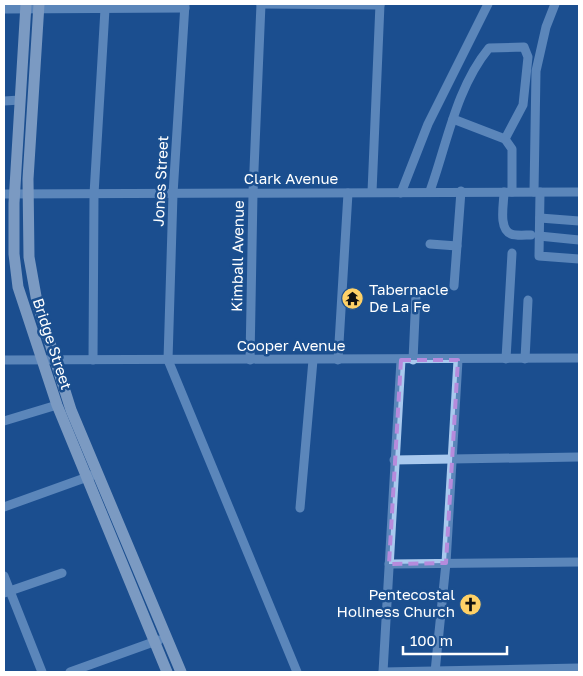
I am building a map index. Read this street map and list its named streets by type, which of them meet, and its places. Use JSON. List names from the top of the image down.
{
  "streets": {
    "main road": ["Bridge Street"],
    "street": [
      "Clark Avenue",
      "Jones Street",
      "Kimball Avenue",
      "Cooper Avenue"
    ]
  },
  "crossings": [
    ["Clark Avenue", "Jones Street"],
    ["Clark Avenue", "Kimball Avenue"],
    ["Clark Avenue", "Bridge Street"],
    ["Jones Street", "Cooper Avenue"],
    ["Kimball Avenue", "Cooper Avenue"],
    ["Bridge Street", "Cooper Avenue"]
  ],
  "places": {
    "temple": ["Tabernacle De La Fe"],
    "church": ["Pentecostal Holiness Church"]
  },
  "scale_bar": "100 m"
}
